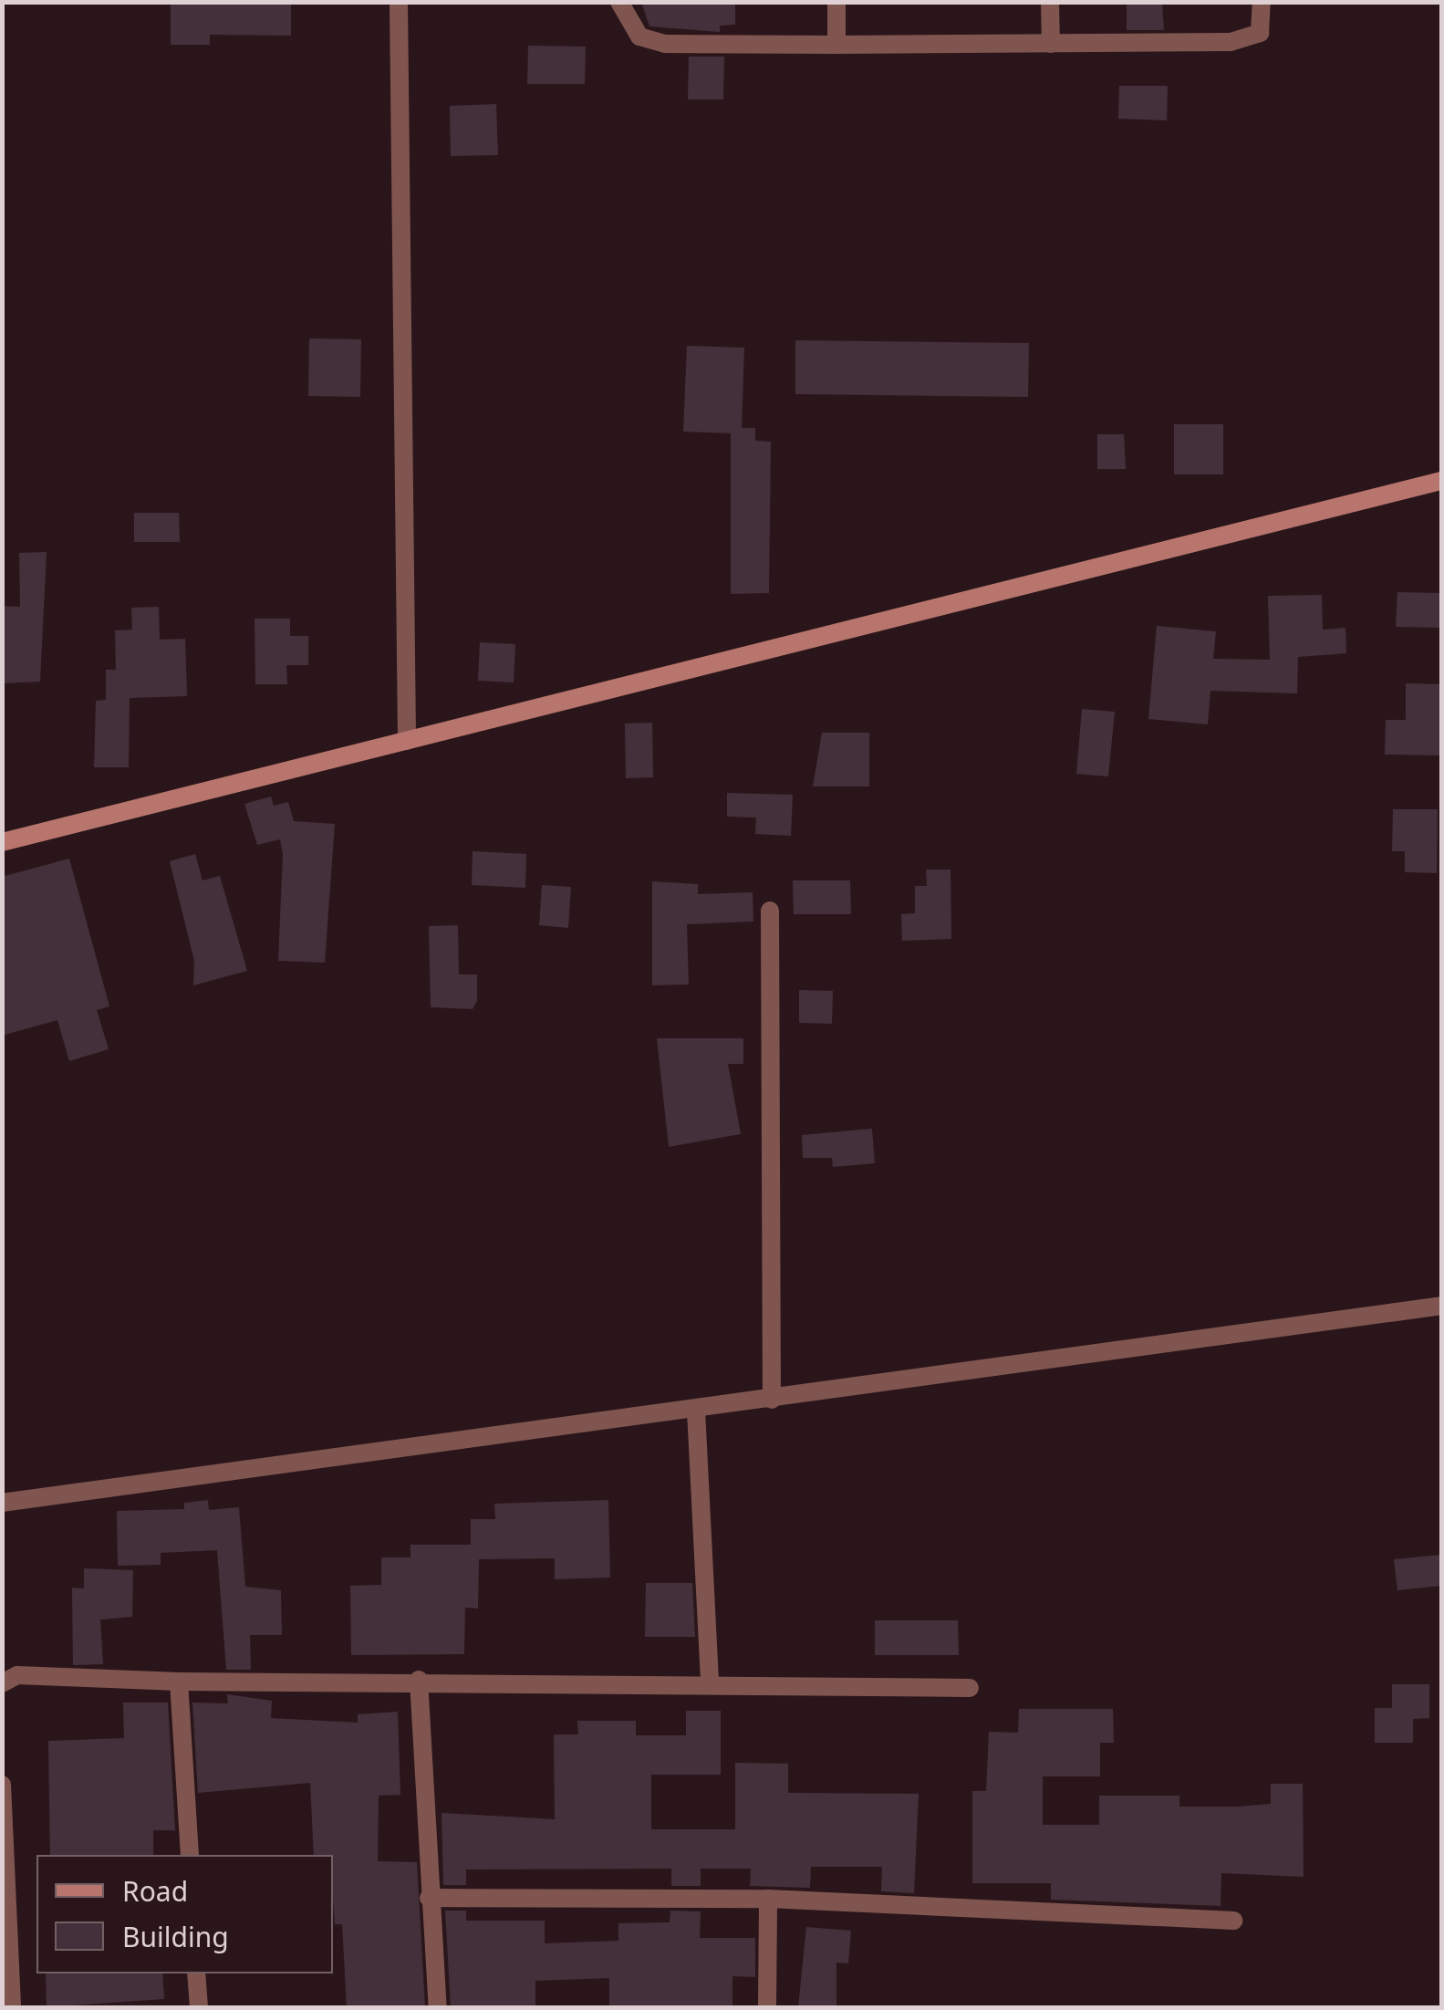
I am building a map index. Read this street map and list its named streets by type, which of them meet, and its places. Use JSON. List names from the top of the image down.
{
  "legend": ["Road", "Building"]
}
